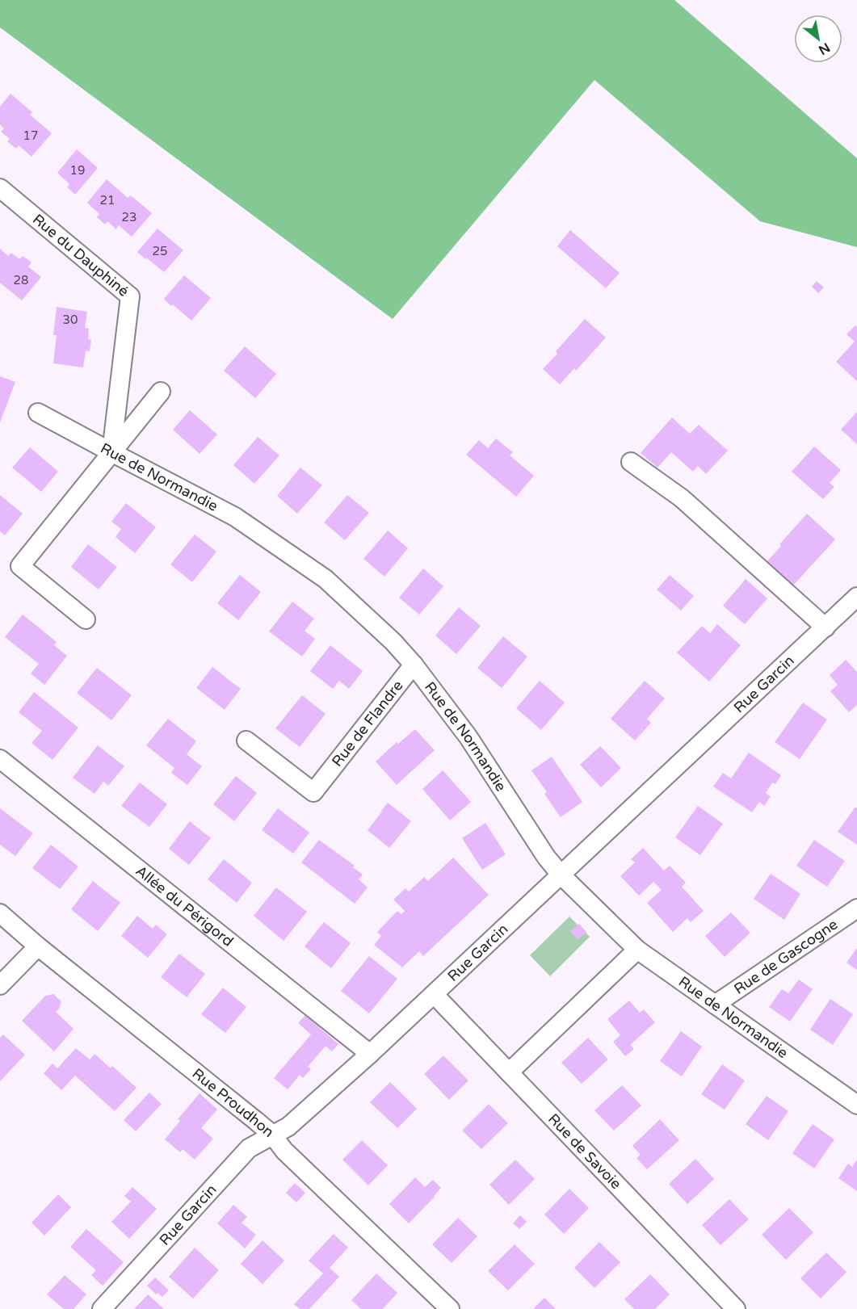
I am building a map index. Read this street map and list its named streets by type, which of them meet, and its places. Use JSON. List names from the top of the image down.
{
  "streets": {
    "street": [
      "Rue du Dauphiné",
      "Rue de Normandie",
      "Rue Garcin",
      "Rue de Flandre",
      "Allée du Périgord",
      "Rue de Gascogne",
      "Rue Proudhon",
      "Rue de Savoie"
    ]
  },
  "crossings": [
    ["Rue du Dauphiné", "Rue de Normandie"],
    ["Rue de Normandie", "Rue Garcin"],
    ["Rue de Normandie", "Rue de Flandre"],
    ["Rue de Normandie", "Rue de Gascogne"],
    ["Rue Garcin", "Allée du Périgord"],
    ["Rue Garcin", "Rue Proudhon"],
    ["Rue Garcin", "Rue de Savoie"]
  ],
  "house_numbers": [
    "17",
    "19",
    "21",
    "23",
    "25",
    "28",
    "30"
  ],
  "north": "bottom right"
}
